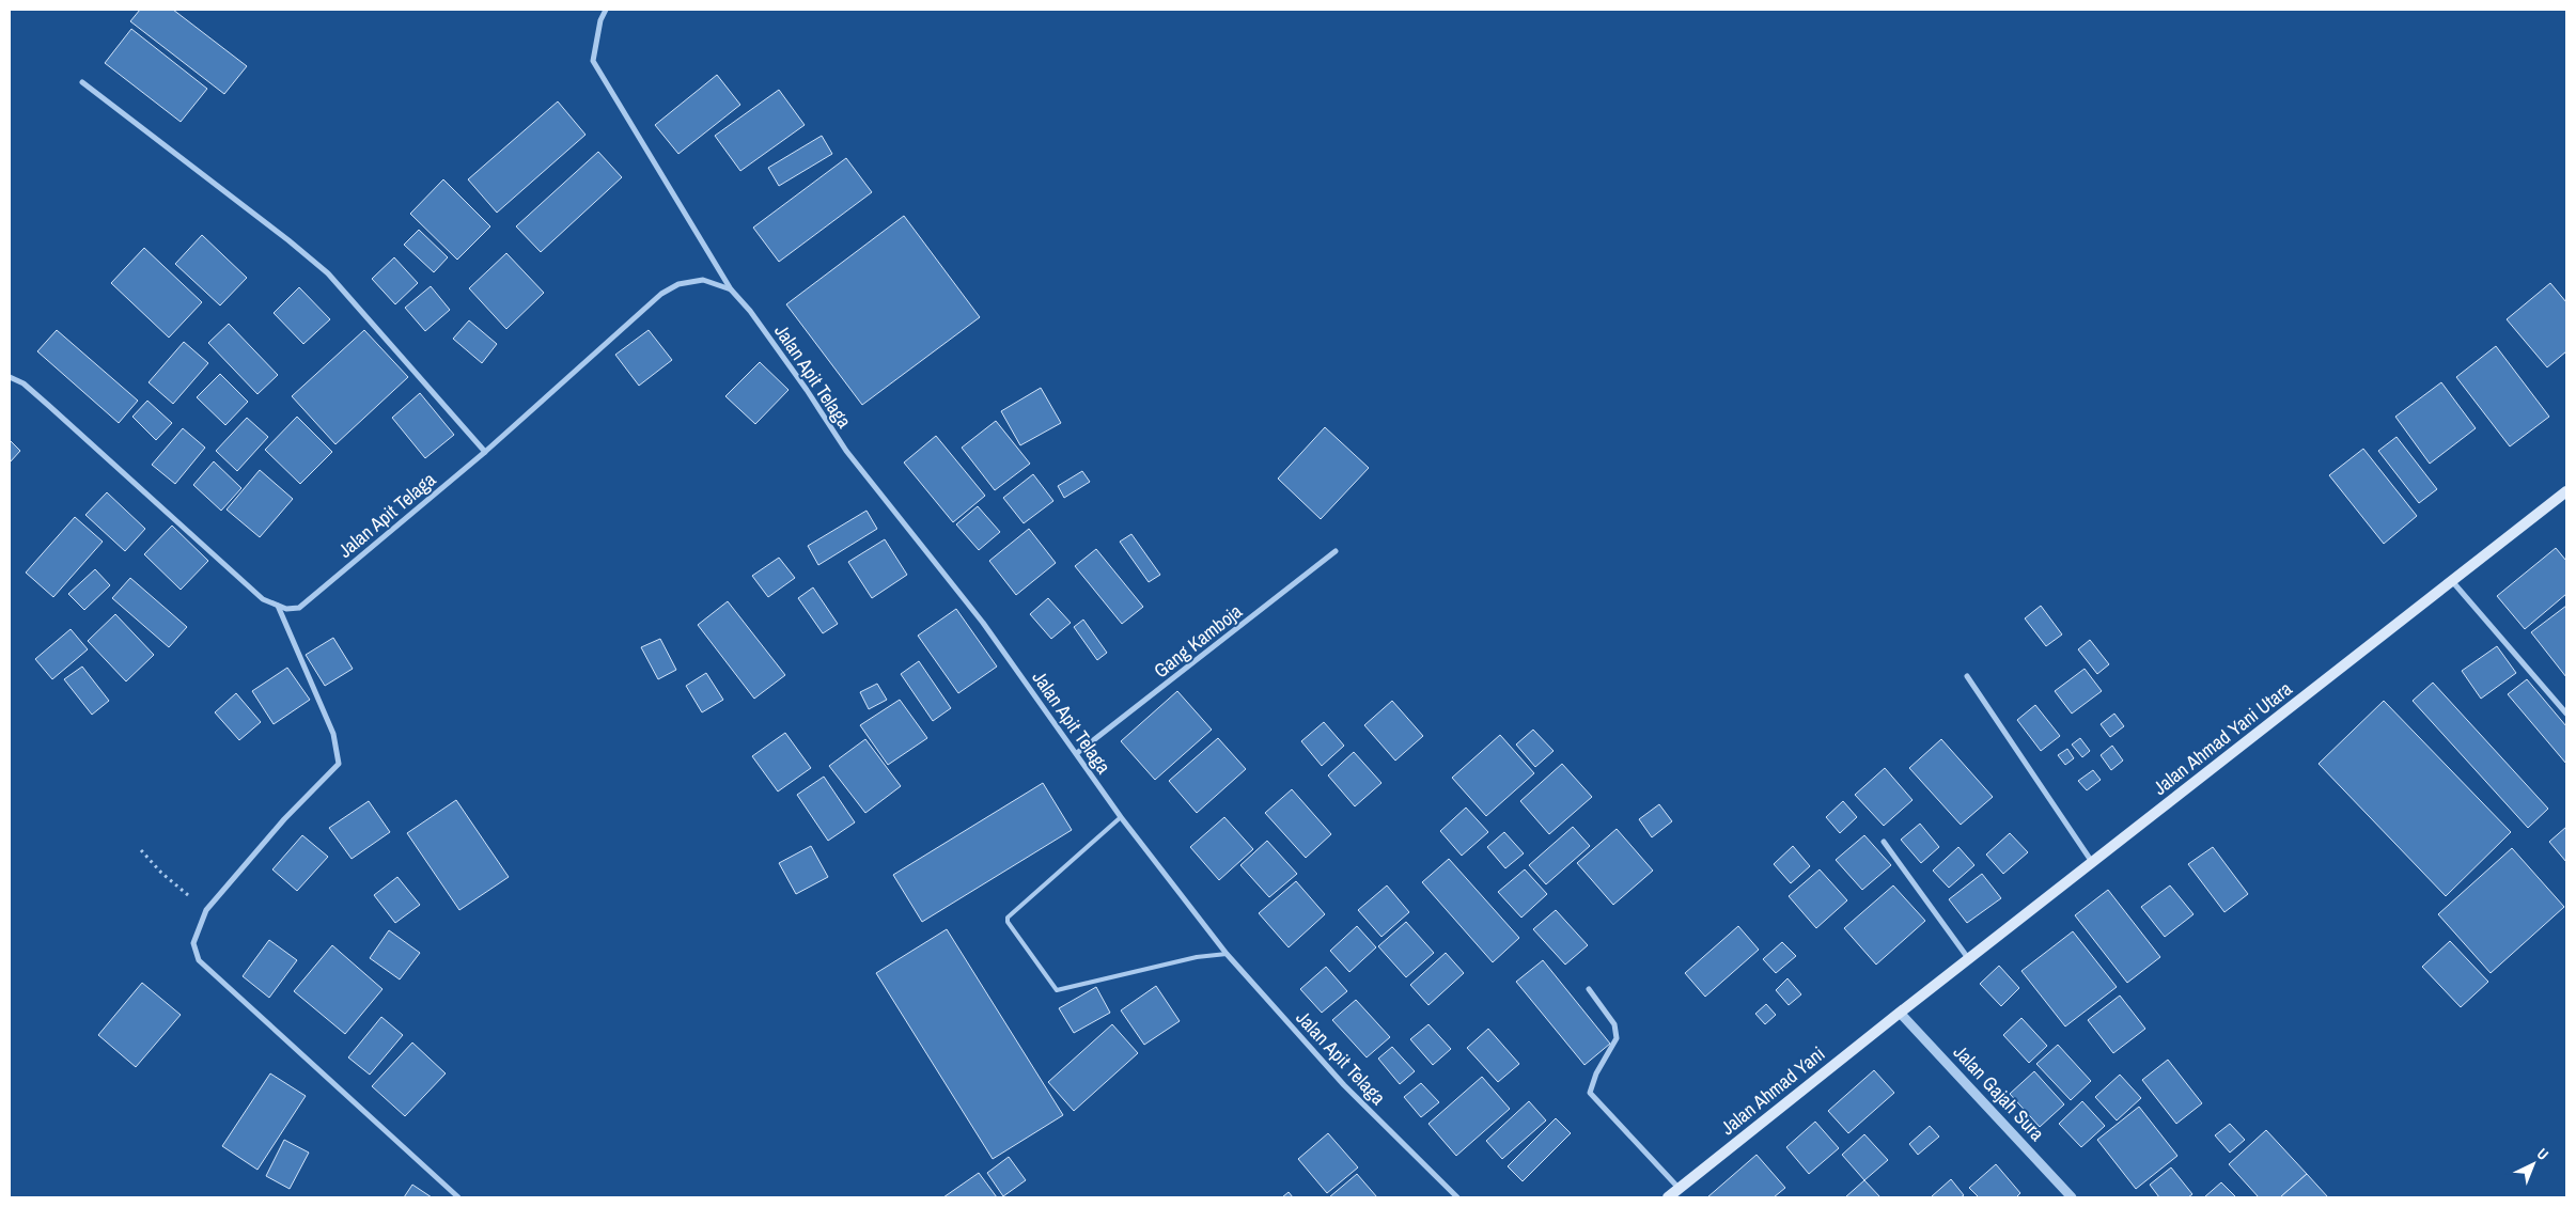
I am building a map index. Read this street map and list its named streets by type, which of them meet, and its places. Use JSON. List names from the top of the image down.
{
  "streets": {
    "main road": ["Jalan Ahmad Yani Utara", "Jalan Ahmad Yani"],
    "street": ["Jalan Apit Telaga", "Gang Kamboja", "Jalan Gajah Sura"]
  },
  "crossings": [
    ["Jalan Apit Telaga", "Gang Kamboja"],
    ["Jalan Ahmad Yani Utara", "Jalan Ahmad Yani"],
    ["Jalan Ahmad Yani Utara", "Jalan Gajah Sura"],
    ["Jalan Ahmad Yani", "Jalan Gajah Sura"]
  ],
  "north": "top right"
}
